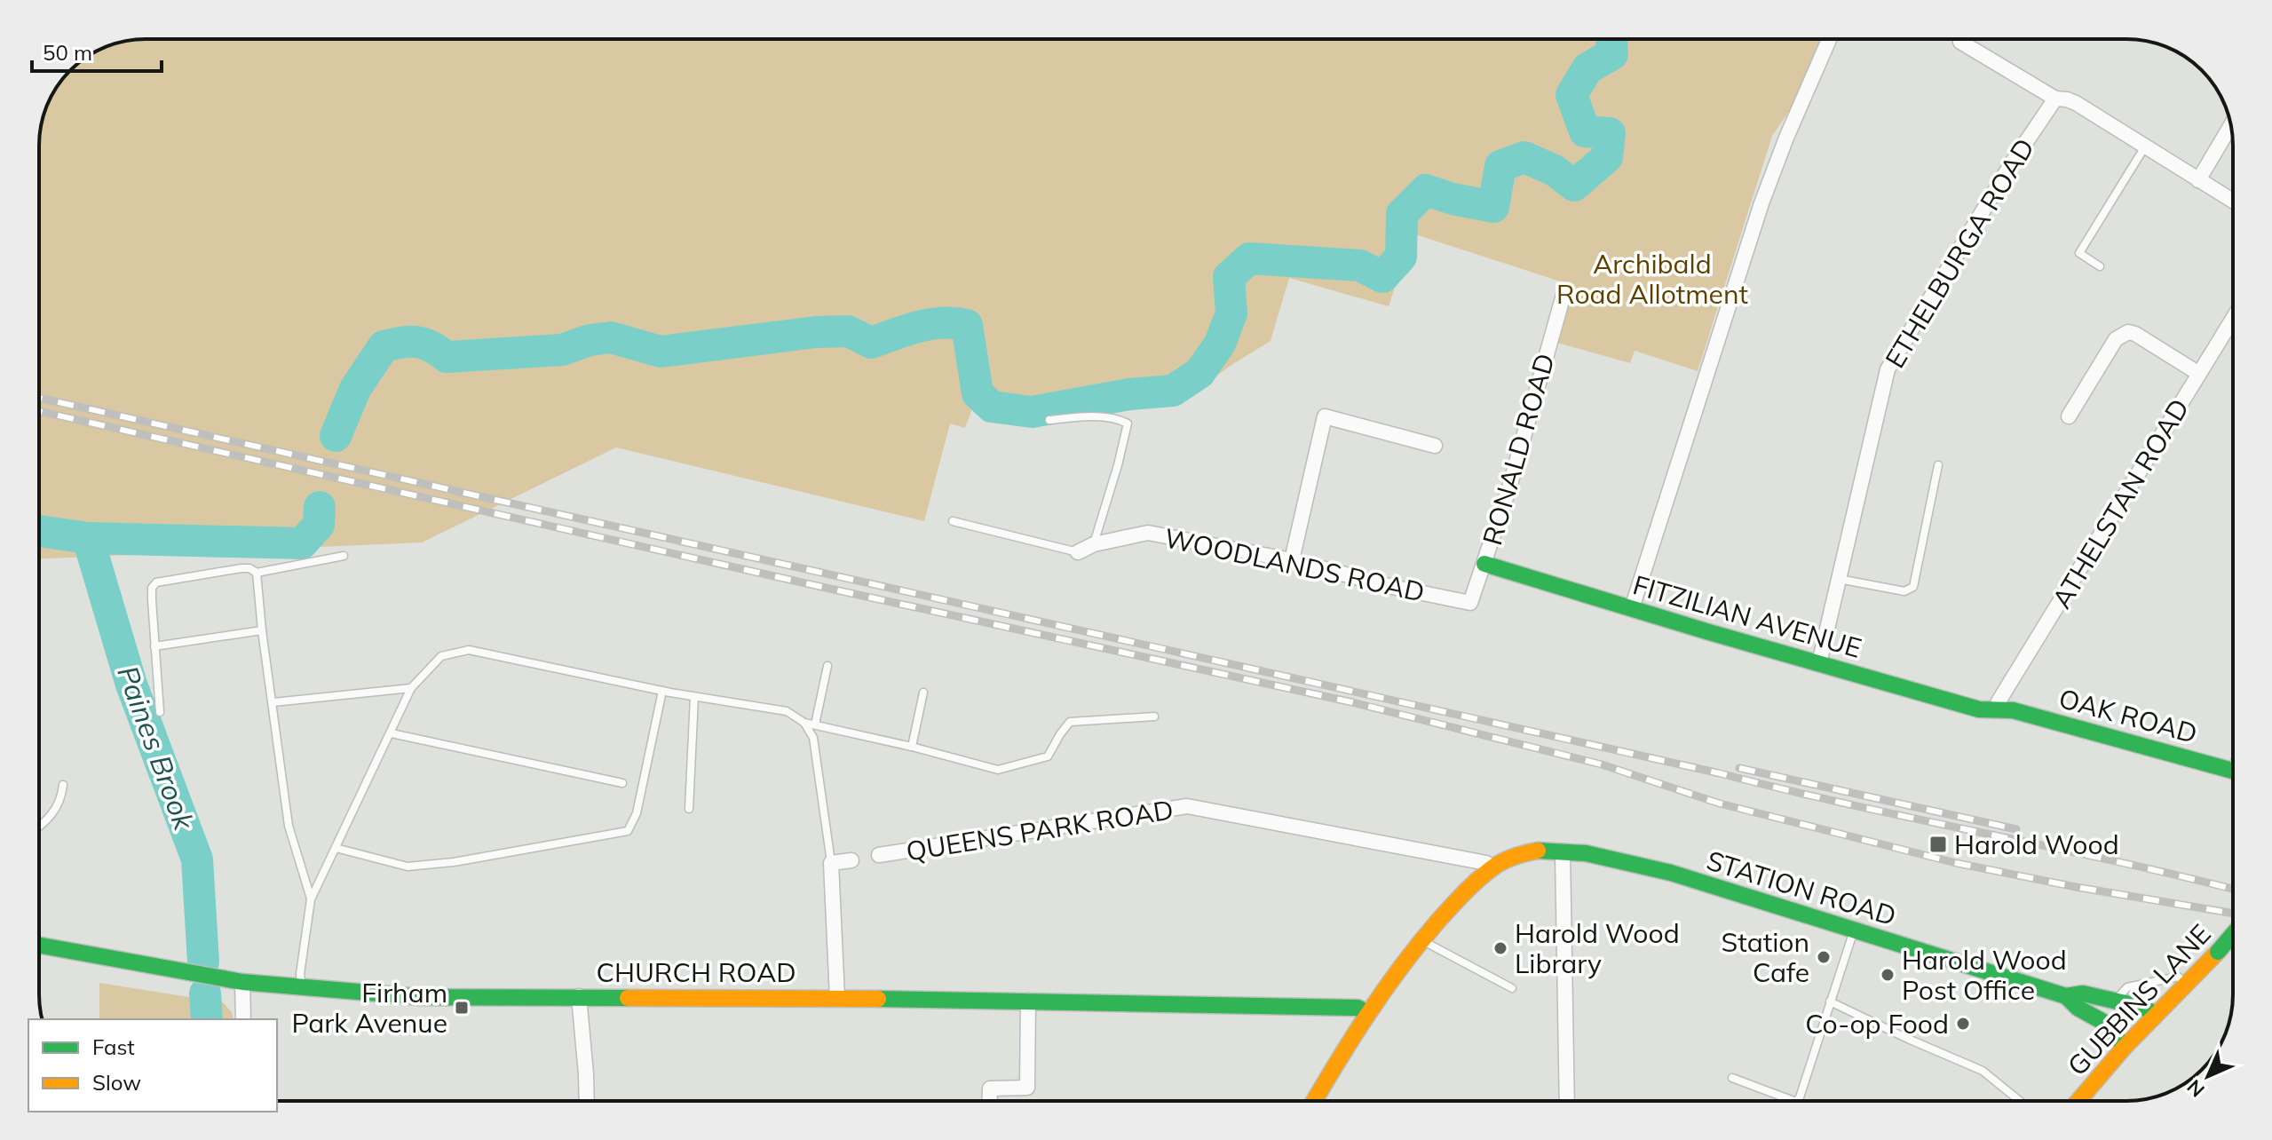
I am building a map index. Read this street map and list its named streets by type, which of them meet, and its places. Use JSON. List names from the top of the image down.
{
  "streets": {
    "street": [
      "ETHELBURGA ROAD",
      "RONALD ROAD",
      "ATHELSTAN ROAD",
      "WOODLANDS ROAD",
      "FITZILIAN AVENUE",
      "OAK ROAD",
      "QUEENS PARK ROAD",
      "STATION ROAD",
      "CHURCH ROAD",
      "GUBBINS LANE"
    ]
  },
  "crossings": [
    ["ETHELBURGA ROAD", "FITZILIAN AVENUE"],
    ["RONALD ROAD", "WOODLANDS ROAD"],
    ["RONALD ROAD", "FITZILIAN AVENUE"],
    ["ATHELSTAN ROAD", "FITZILIAN AVENUE"],
    ["ATHELSTAN ROAD", "OAK ROAD"],
    ["FITZILIAN AVENUE", "OAK ROAD"],
    ["QUEENS PARK ROAD", "STATION ROAD"],
    ["STATION ROAD", "CHURCH ROAD"],
    ["STATION ROAD", "GUBBINS LANE"]
  ],
  "water": ["Paines Brook"],
  "parks": ["Archibald Road Allotment"],
  "places": {
    "transit": ["Harold Wood", "Firham Park Avenue"],
    "other": [
      "Harold Wood Library",
      "Station Cafe",
      "Harold Wood Post Office",
      "Co-op Food"
    ]
  },
  "legend": ["Fast", "Slow"],
  "scale_bar": "50 m",
  "north": "bottom left"
}
